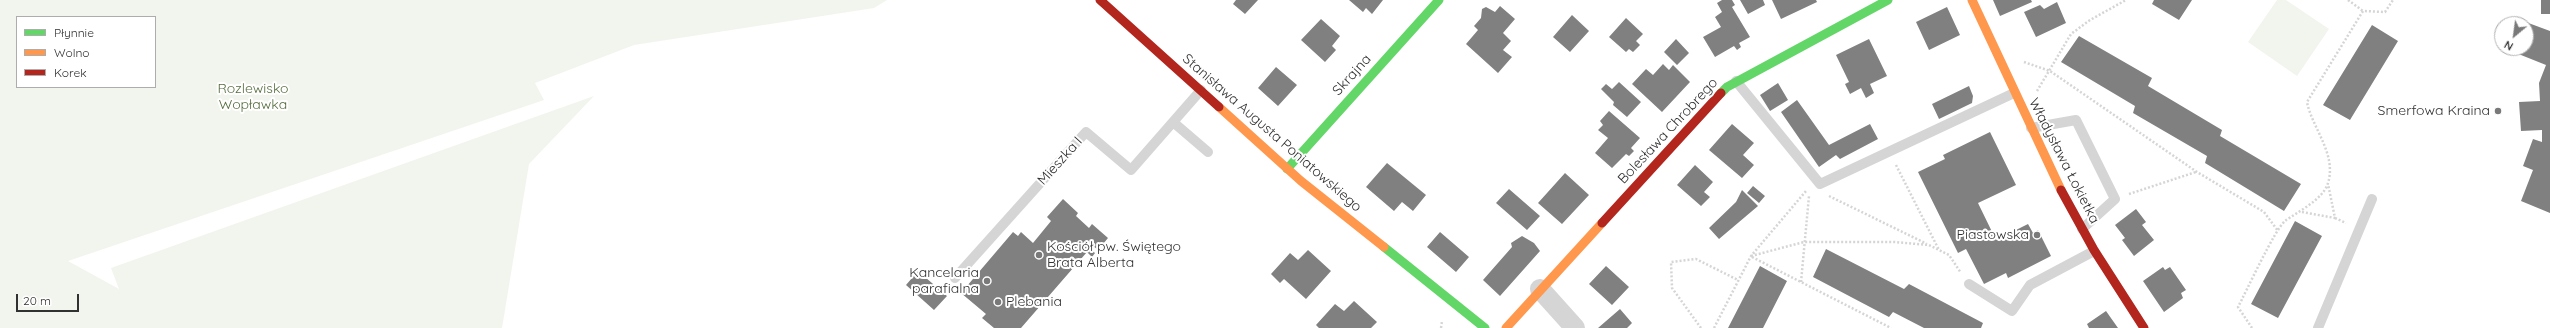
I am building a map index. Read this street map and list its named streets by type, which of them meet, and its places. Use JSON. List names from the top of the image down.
{
  "streets": {
    "street": [
      "Skrajna",
      "Bolesława Chrobrego",
      "Stanisława Augusta Poniatowskiego",
      "Władysława Łokietka"
    ],
    "lane": ["Mieszka I"]
  },
  "crossings": [
    ["Skrajna", "Stanisława Augusta Poniatowskiego"],
    ["Stanisława Augusta Poniatowskiego", "Mieszka I"]
  ],
  "parks": ["Rozlewisko Wopławka"],
  "places": [
    "Smerfowa Kraina",
    "Piastowska",
    "Kościół pw. Świętego Brata Alberta",
    "Kancelaria parafialna",
    "Plebania"
  ],
  "legend": ["Płynnie", "Wolno", "Korek"],
  "scale_bar": "20 m",
  "north": "bottom left"
}
